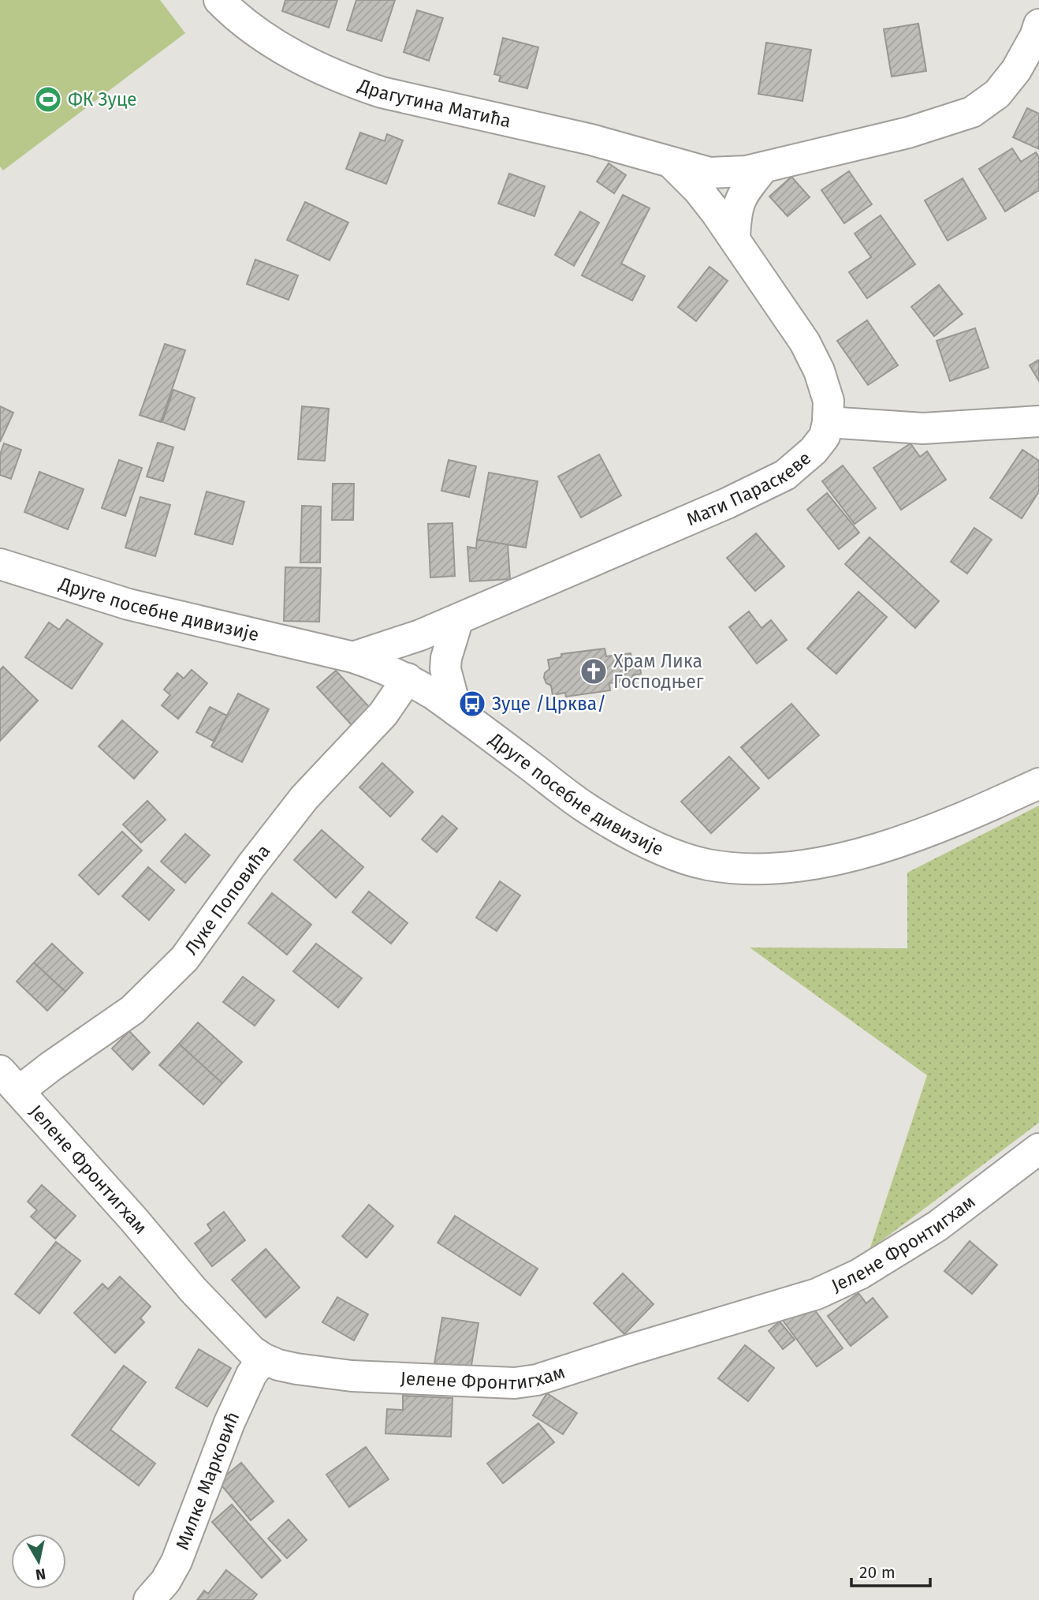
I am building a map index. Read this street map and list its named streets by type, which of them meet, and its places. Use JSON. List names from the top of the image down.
{
  "streets": {
    "street": [
      "Драгутина Матића",
      "Мати Параскеве",
      "Друге посебне дивизије",
      "Луке Поповића",
      "Јелене Фронтигхам",
      "Милке Марковић"
    ]
  },
  "crossings": [
    ["Драгутина Матића", "Мати Параскеве"],
    ["Мати Параскеве", "Друге посебне дивизије"],
    ["Друге посебне дивизије", "Луке Поповића"],
    ["Луке Поповића", "Јелене Фронтигхам"],
    ["Јелене Фронтигхам", "Милке Марковић"]
  ],
  "places": {
    "sports": ["ФК Зуце"],
    "church": ["Храм Лика Господњег"],
    "bus stop": ["Зуце /Црква/"]
  },
  "scale_bar": "20 m",
  "north": "bottom"
}
